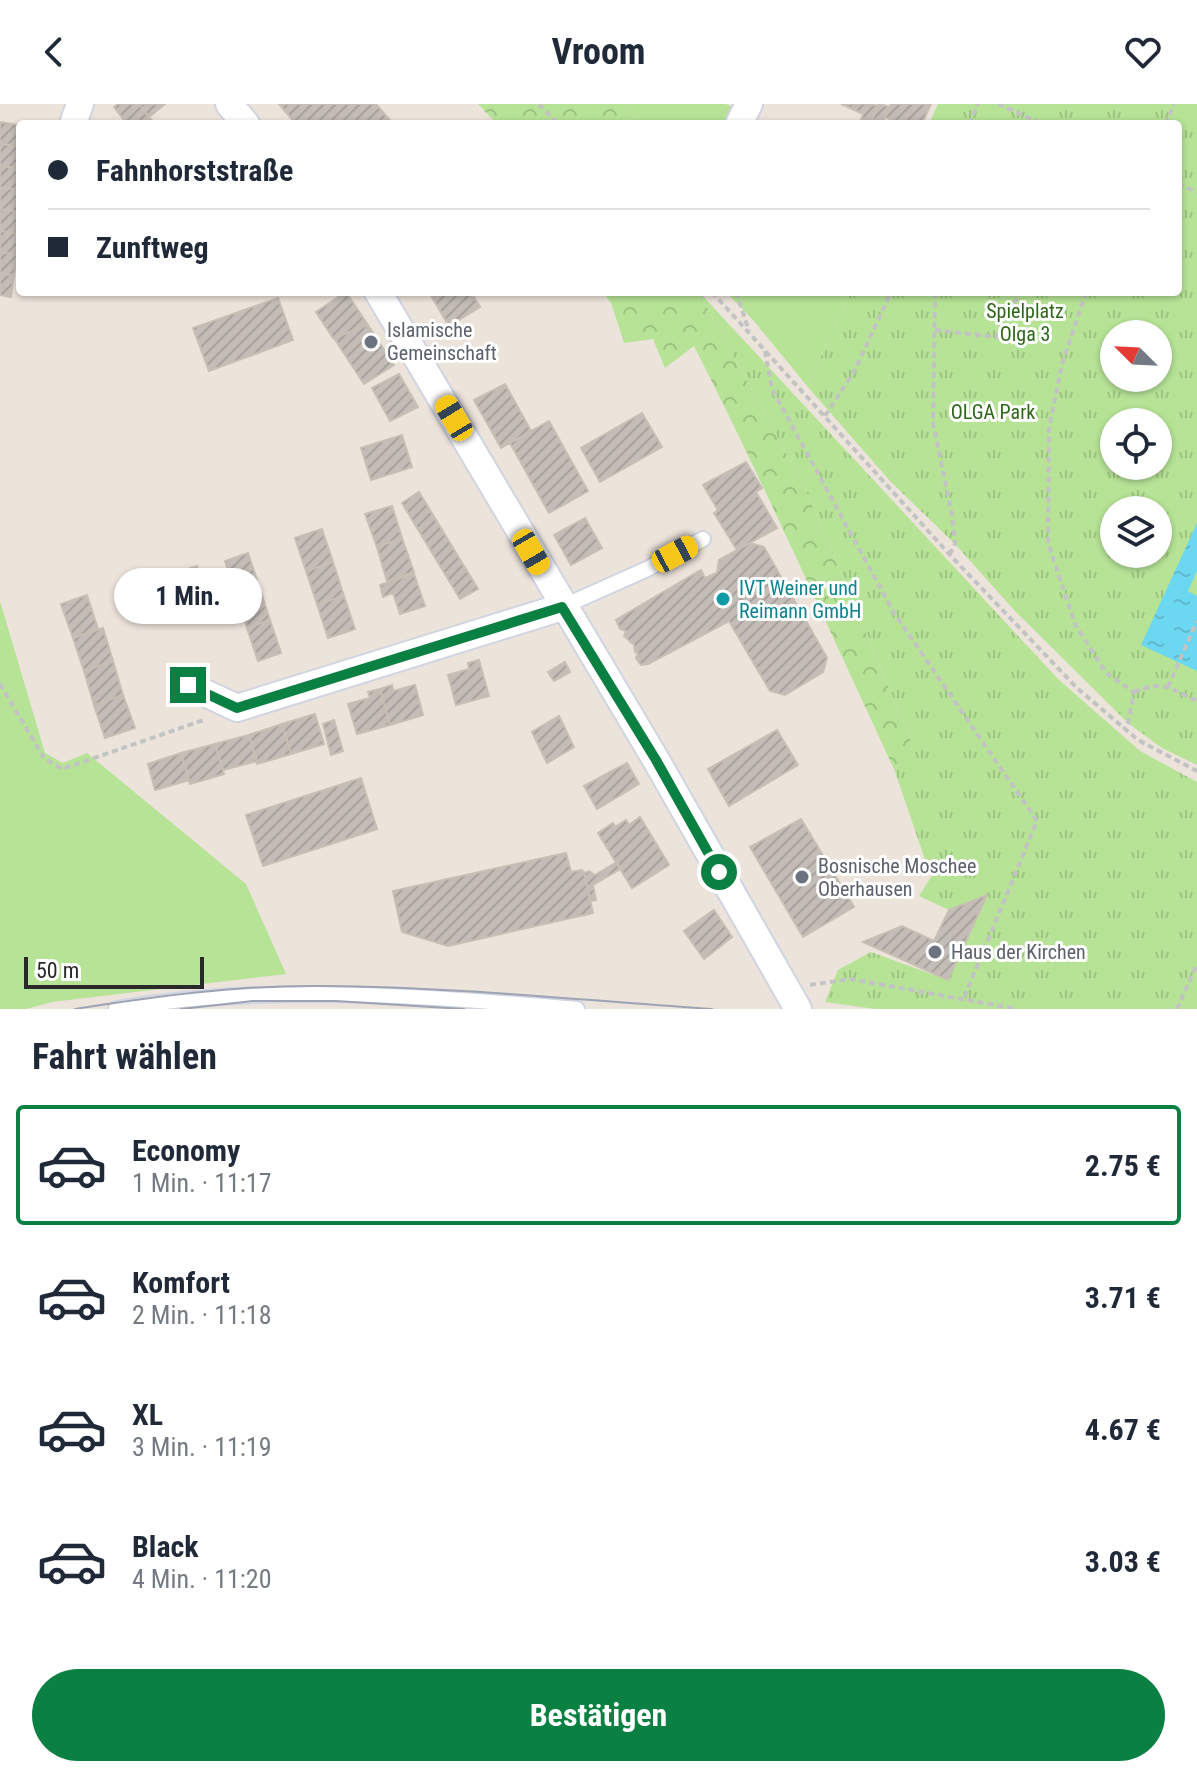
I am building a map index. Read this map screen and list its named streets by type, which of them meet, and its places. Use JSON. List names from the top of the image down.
{
  "parks": ["Spielplatz Olga 3", "OLGA Park"],
  "places": [
    "Islamische Gemeinschaft",
    "IVT Weiner und Reimann GmbH",
    "Bosnische Moschee Oberhausen",
    "Haus der Kirchen"
  ],
  "scale_bar": "50 m",
  "north": "top left",
  "page": {
    "header": "Vroom",
    "banner": ["Fahnhorststraße", "Zunftweg"],
    "bubble": "1 Min.",
    "scale": "50 m",
    "heading": "Fahrt wählen",
    "list": [
      {
        "name": "Economy",
        "note": "1 Min. · 11:17",
        "value": "2.75 €"
      },
      {
        "name": "Komfort",
        "note": "2 Min. · 11:18",
        "value": "3.71 €"
      },
      {
        "name": "XL",
        "note": "3 Min. · 11:19",
        "value": "4.67 €"
      },
      {
        "name": "Black",
        "note": "4 Min. · 11:20",
        "value": "3.03 €"
      }
    ],
    "buttons": "Bestätigen"
  }
}
